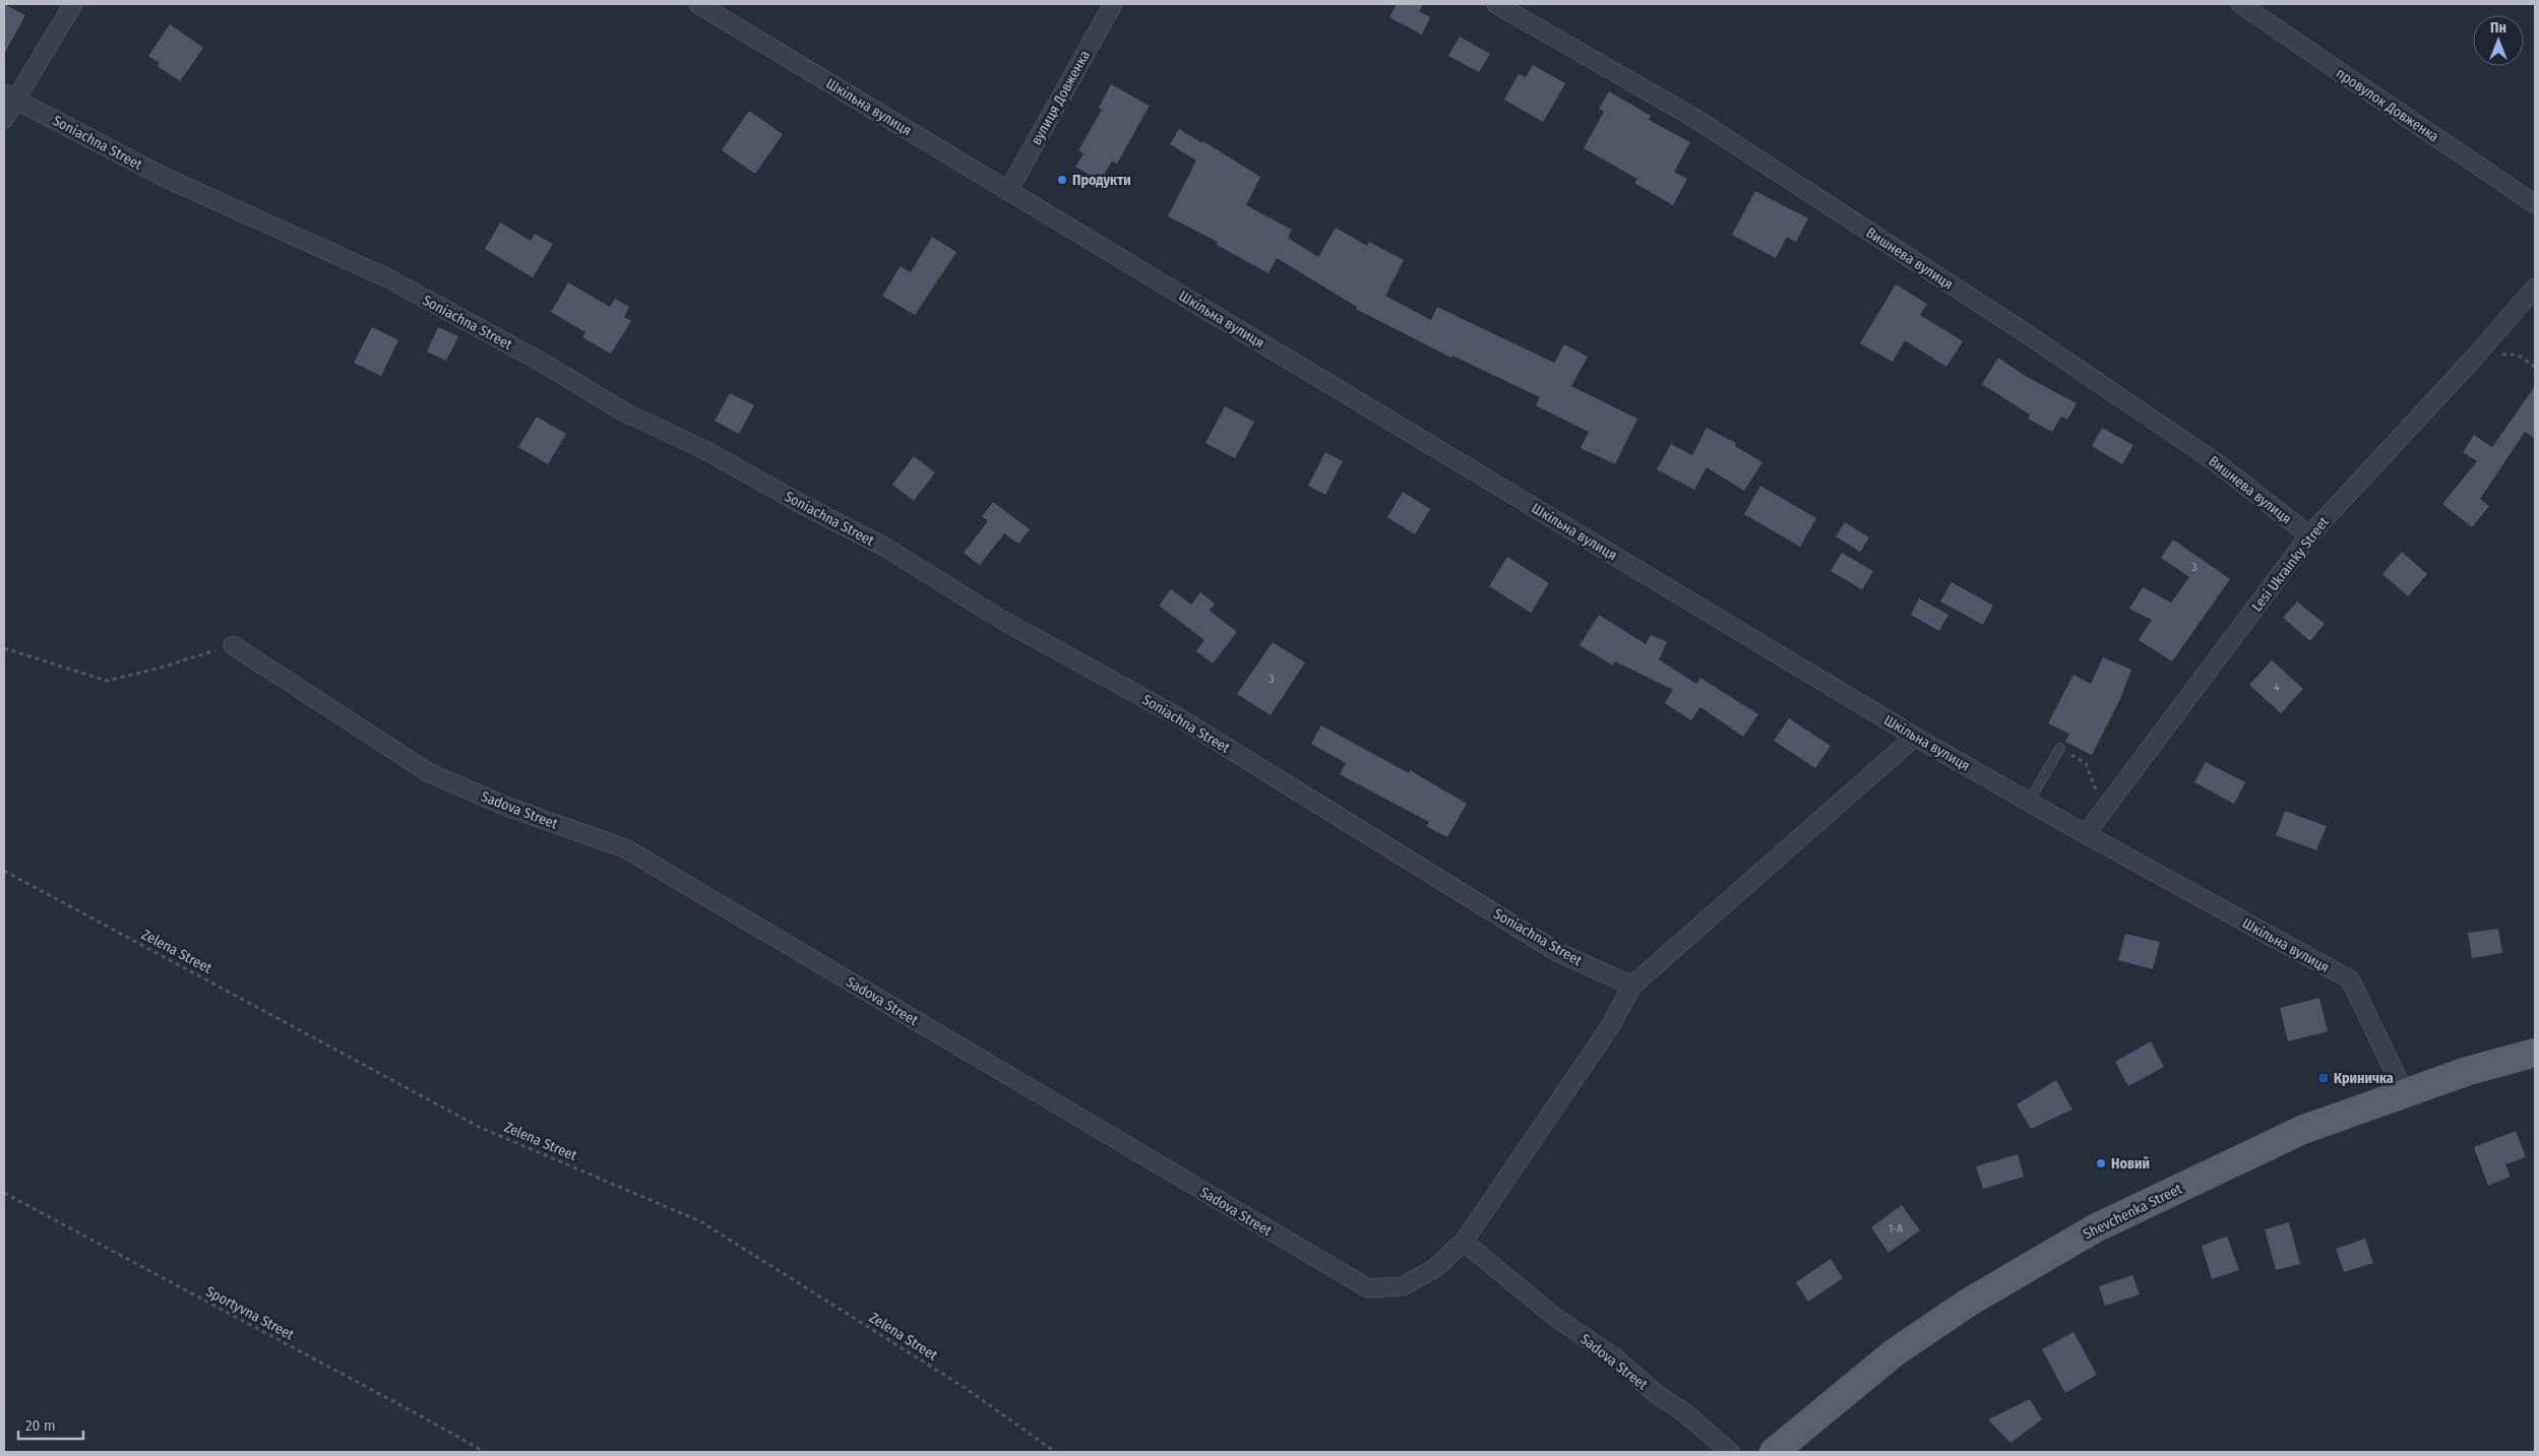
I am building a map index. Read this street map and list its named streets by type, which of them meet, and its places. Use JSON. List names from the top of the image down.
{
  "streets": {
    "main road": ["Shevchenka Street"],
    "street": [
      "вулиця Довженка",
      "провулок Довженка",
      "Шкільна вулиця",
      "Soniachna Street",
      "Вишнева вулиця",
      "Lesi Ukrainky Street",
      "Sadova Street"
    ],
    "path": ["Zelena Street", "Sportyvna Street"]
  },
  "crossings": [
    ["вулиця Довженка", "Шкільна вулиця"],
    ["Шкільна вулиця", "Lesi Ukrainky Street"],
    ["Шкільна вулиця", "Shevchenka Street"],
    ["Вишнева вулиця", "Lesi Ukrainky Street"]
  ],
  "places": {
    "other": ["Продукти", "Новий"],
    "transit": ["Криничка"]
  },
  "house_numbers": [
    "3",
    "3",
    "4",
    "1-А"
  ],
  "scale_bar": "20 m",
  "north": "top"
}
